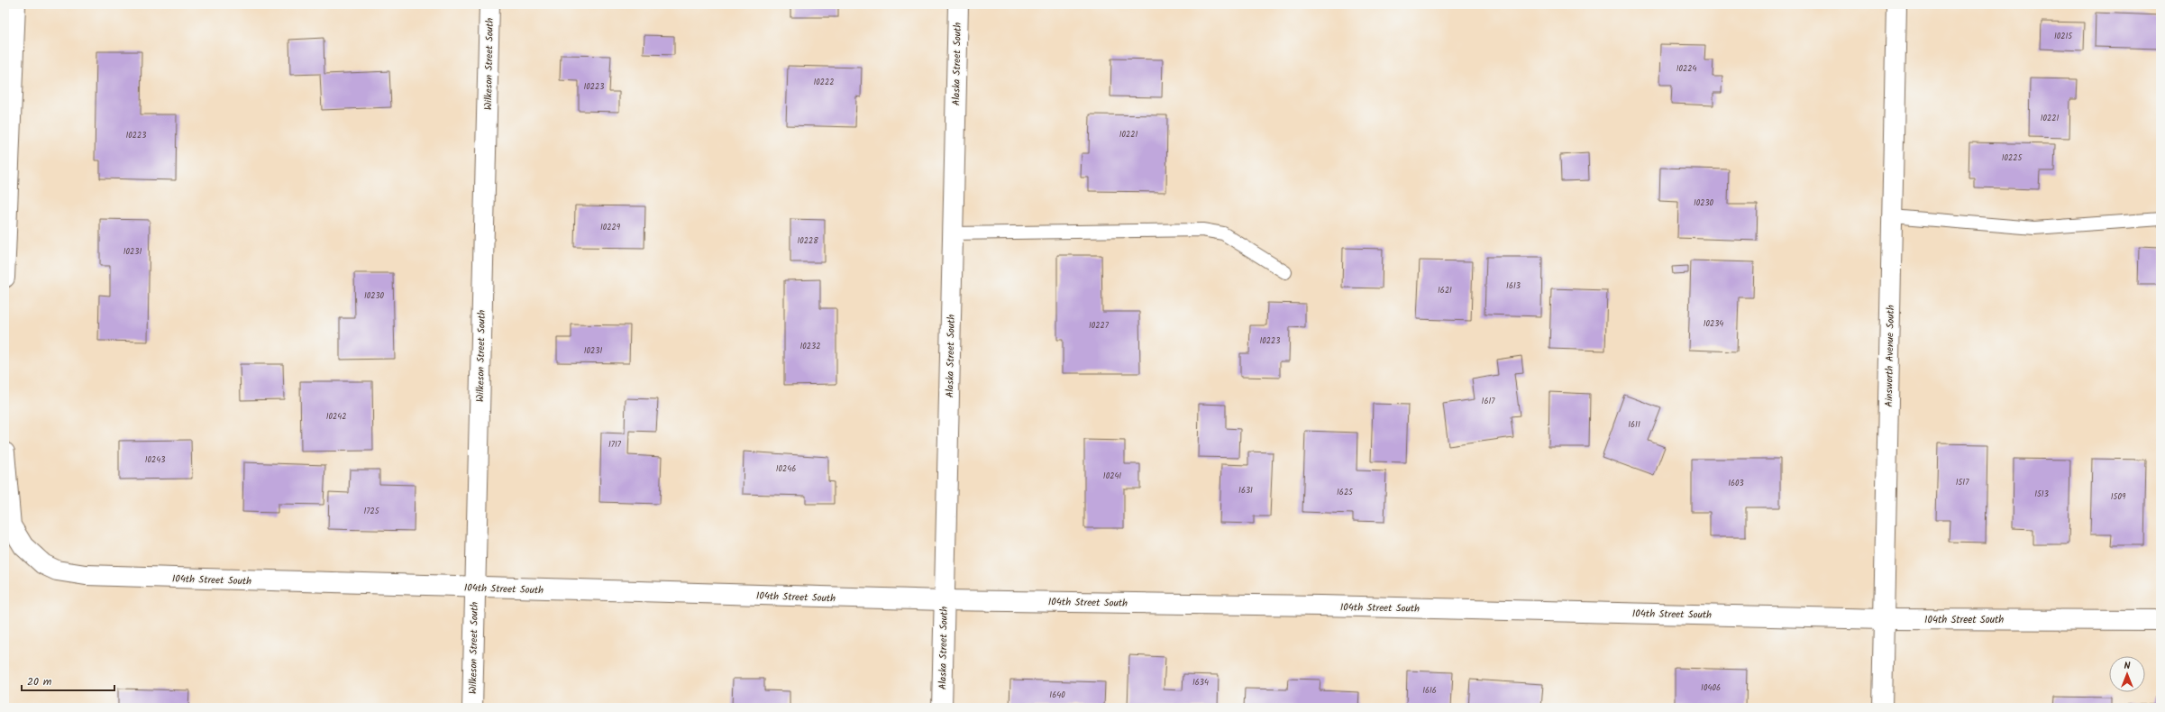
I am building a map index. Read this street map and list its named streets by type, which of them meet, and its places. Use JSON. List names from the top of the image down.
{
  "streets": {
    "street": [
      "Wilkeson Street South",
      "Alaska Street South",
      "Ainsworth Avenue South",
      "104th Street South"
    ]
  },
  "crossings": [
    ["Wilkeson Street South", "104th Street South"],
    ["Alaska Street South", "104th Street South"],
    ["Ainsworth Avenue South", "104th Street South"]
  ],
  "house_numbers": [
    "10215",
    "10224",
    "10222",
    "10223",
    "10221",
    "10221",
    "10223",
    "10225",
    "10230",
    "10229",
    "10228",
    "10231",
    "1613",
    "1621",
    "10230",
    "10234",
    "10227",
    "10223",
    "10232",
    "10231",
    "1617",
    "10242",
    "1611",
    "1717",
    "10243",
    "10246",
    "10241",
    "1517",
    "1603",
    "1631",
    "1625",
    "1513",
    "1509",
    "1725",
    "1634",
    "10406",
    "1616",
    "1640"
  ],
  "scale_bar": "20 m",
  "north": "top"
}
